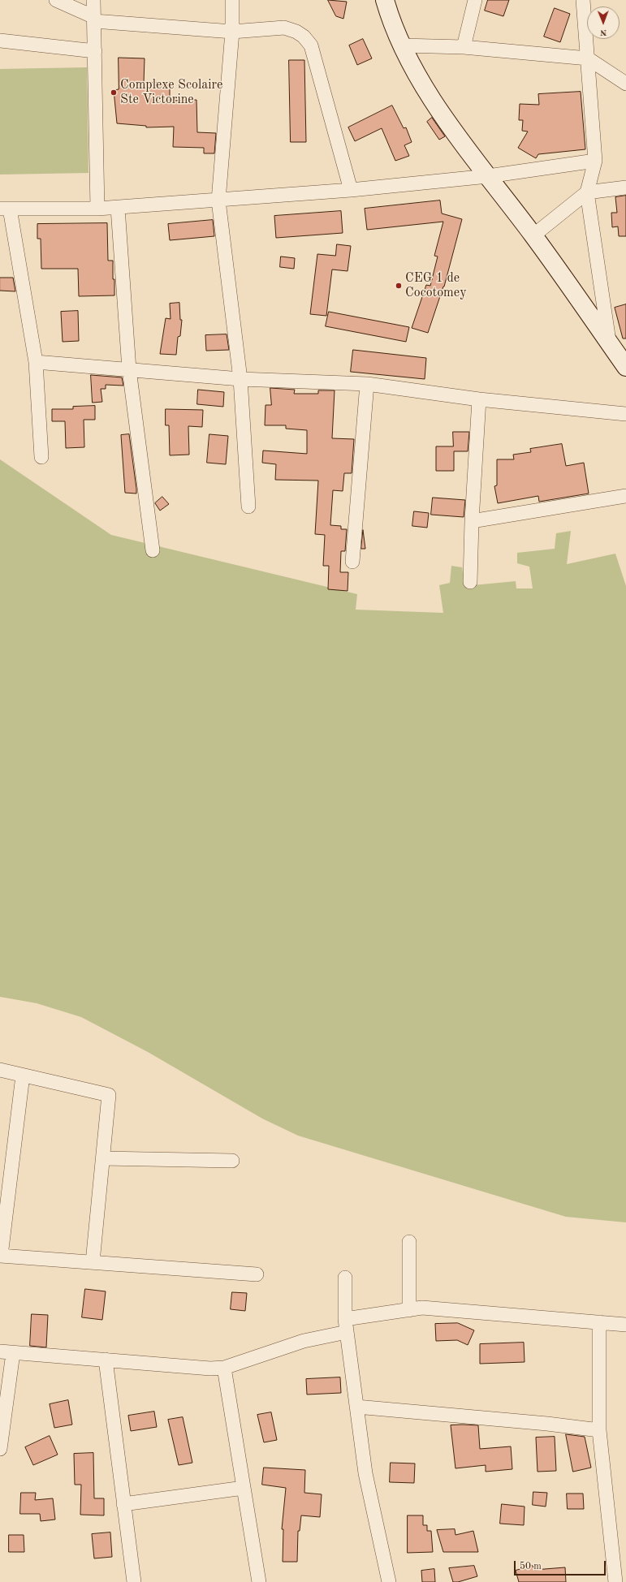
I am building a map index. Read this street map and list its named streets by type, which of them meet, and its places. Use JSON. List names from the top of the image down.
{
  "places": ["Complexe Scolaire Ste Victorine", "CEG 1 de Cocotomey"],
  "scale_bar": "50 m",
  "north": "bottom"
}
